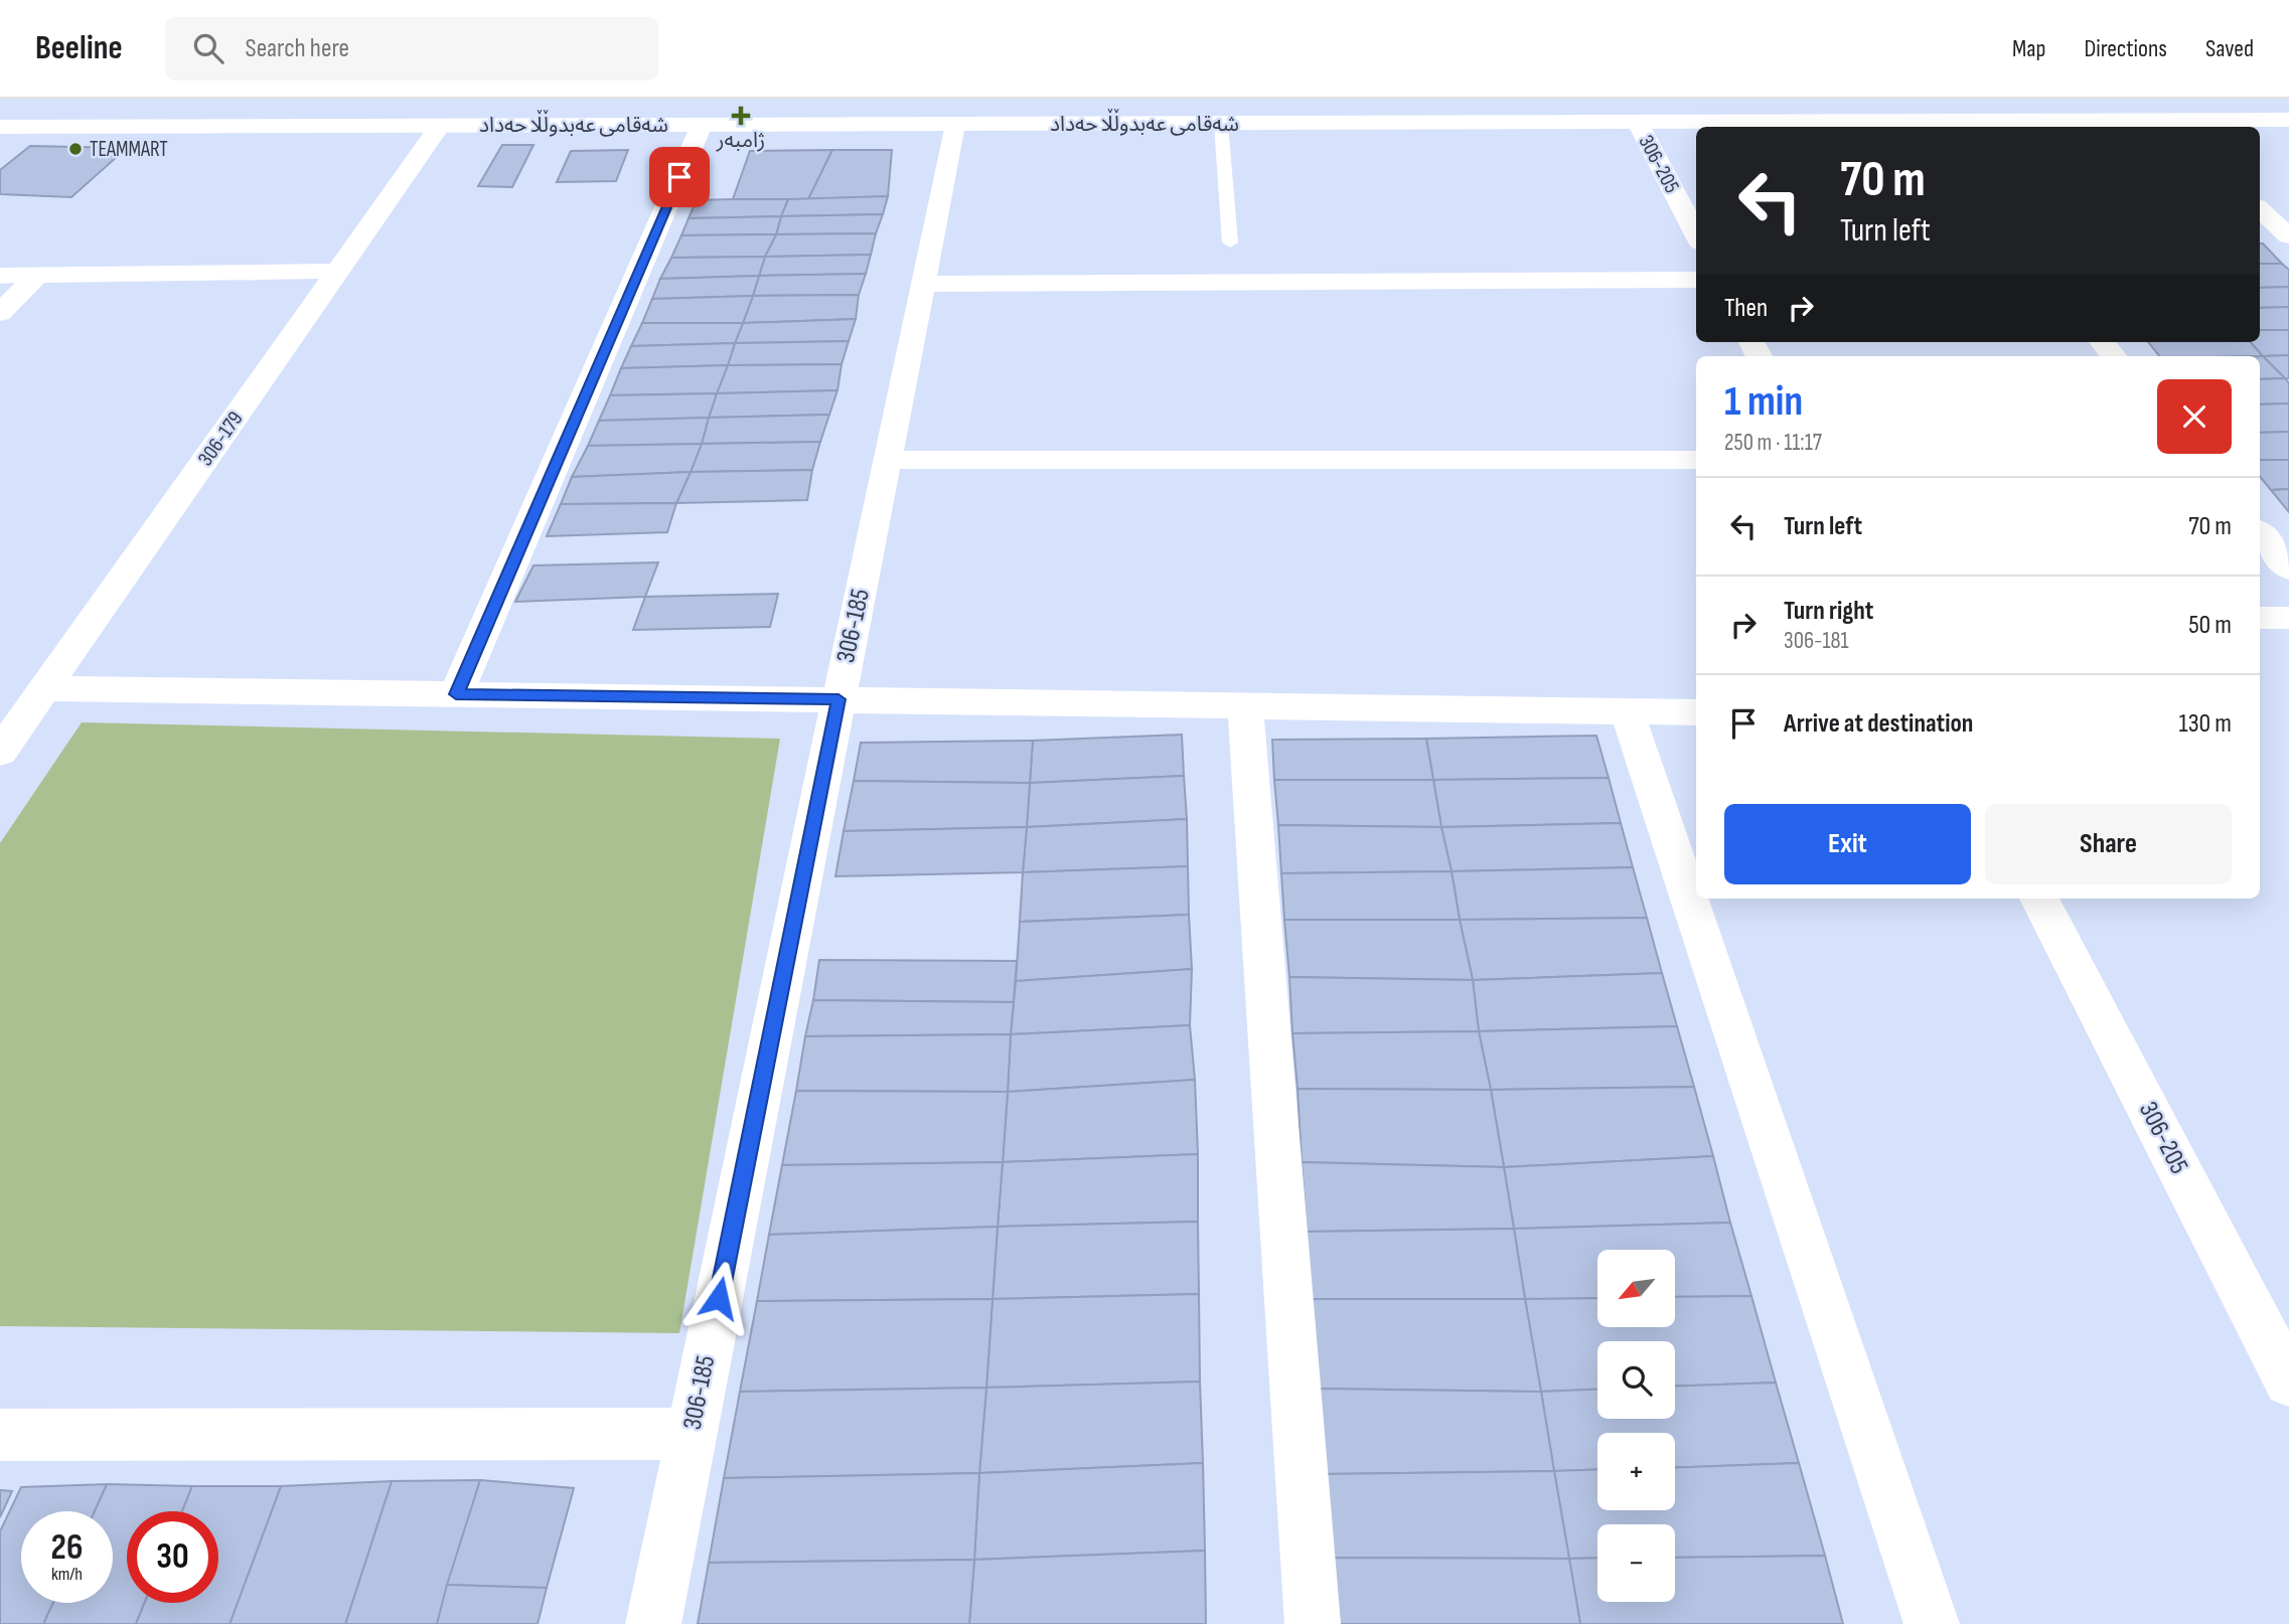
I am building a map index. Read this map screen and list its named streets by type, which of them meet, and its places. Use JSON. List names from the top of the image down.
{
  "streets": {
    "street": [
      "شەقامی عەبدوڵڵا حەداد",
      "306-205",
      "306-179",
      "306-185"
    ]
  },
  "crossings": [
    ["شەقامی عەبدوڵڵا حەداد", "306-205"],
    ["شەقامی عەبدوڵڵا حەداد", "306-179"],
    ["شەقامی عەبدوڵڵا حەداد", "306-185"]
  ],
  "places": {
    "health": ["ژامبەر"],
    "other": ["TEAMMART"]
  },
  "north": "bottom left",
  "page": {
    "header": "Beeline",
    "search": "Search here",
    "nav": ["Map", "Directions", "Saved"],
    "turn": ["70 m", "Turn left"],
    "then": "Then",
    "heading": ["1 min", "250 m · 11:17"],
    "list": [
      {
        "name": "Turn left",
        "value": "70 m"
      },
      {
        "name": "Turn right",
        "note": "306-181",
        "value": "50 m"
      },
      {
        "name": "Arrive at destination",
        "value": "130 m"
      }
    ],
    "buttons": ["Exit", "Share"],
    "map_buttons": ["+", "−"],
    "speed": "26 km/h",
    "limit": "30"
  }
}
